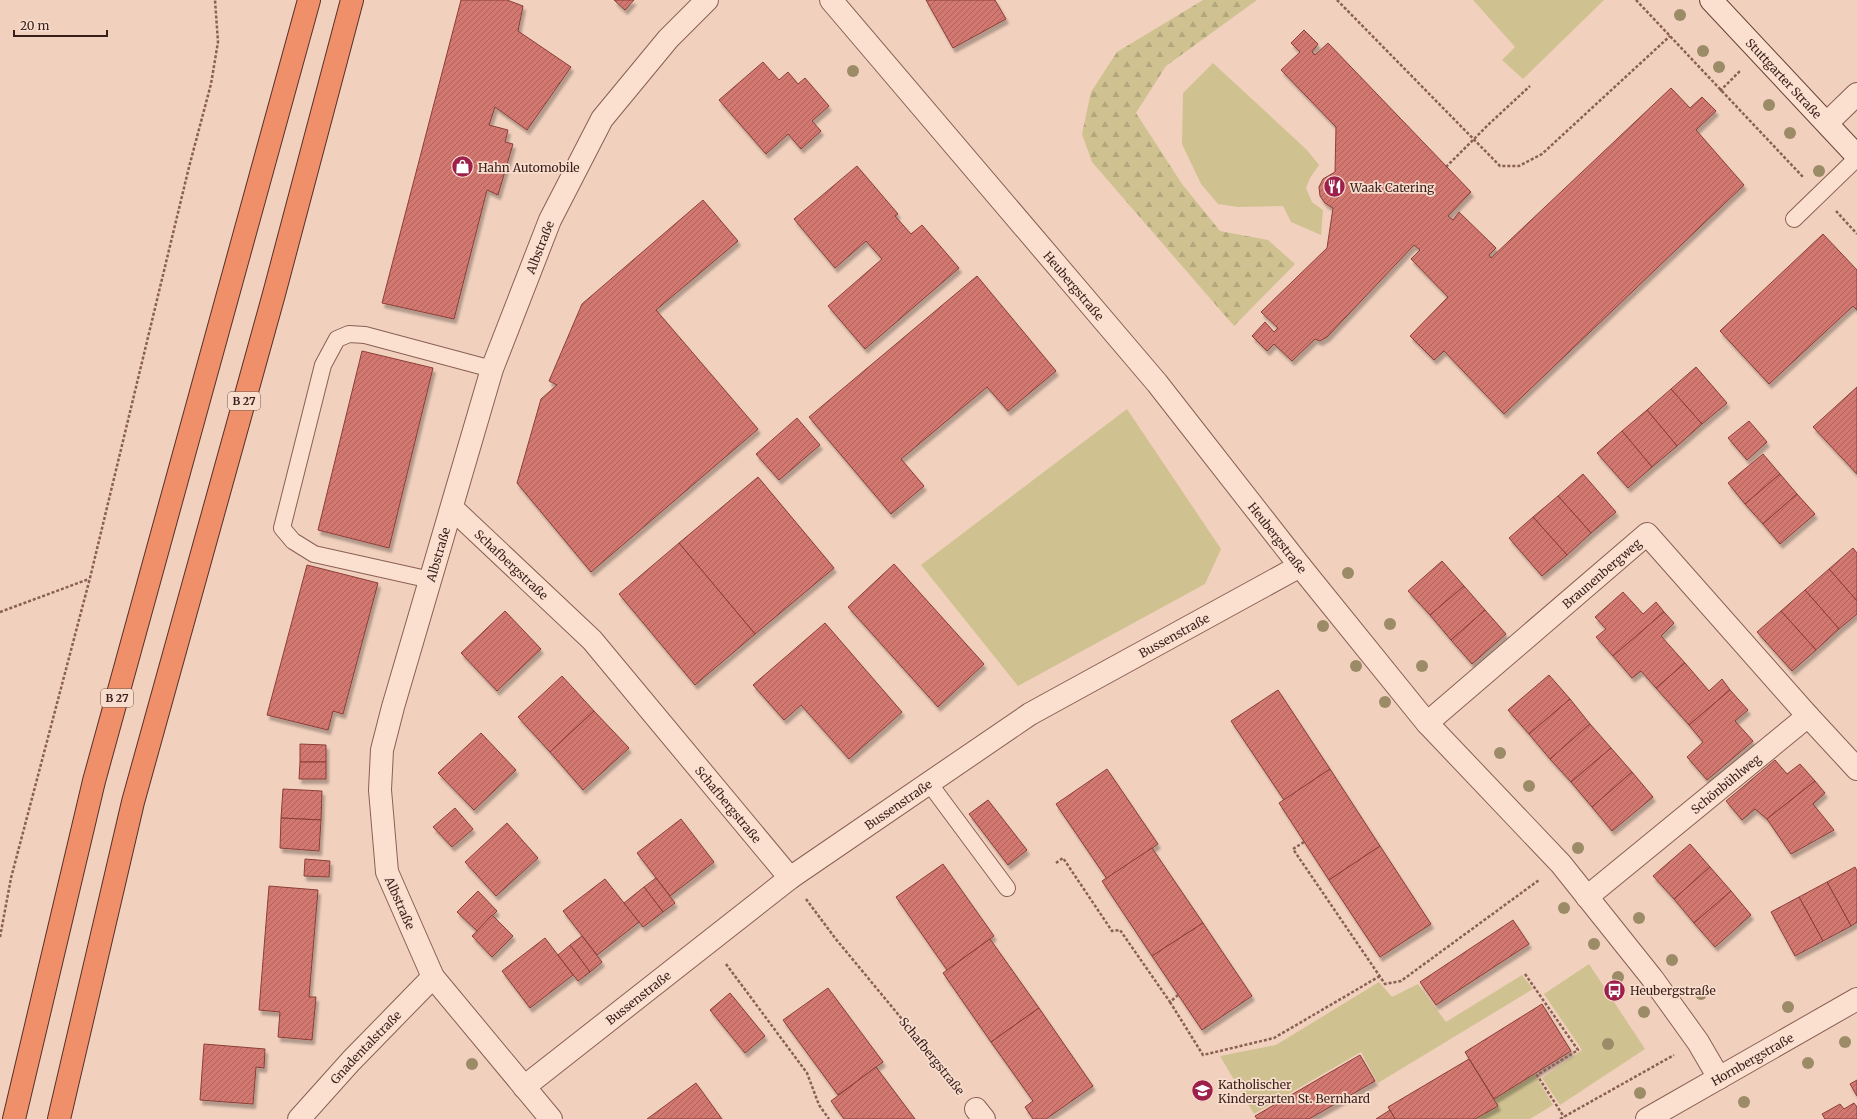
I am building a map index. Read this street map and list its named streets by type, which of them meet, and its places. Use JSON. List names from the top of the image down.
{
  "streets": {
    "highway": ["B 27"],
    "street": [
      "Stuttgarter Straße",
      "Albstraße",
      "Heubergstraße",
      "Schafbergstraße",
      "Braunenbergweg",
      "Bussenstraße",
      "Schönbühlweg",
      "Gnadentalstraße",
      "Hornbergstraße"
    ]
  },
  "crossings": [
    ["Albstraße", "Schafbergstraße"],
    ["Albstraße", "Bussenstraße"],
    ["Albstraße", "Gnadentalstraße"],
    ["Heubergstraße", "Braunenbergweg"],
    ["Heubergstraße", "Bussenstraße"],
    ["Heubergstraße", "Schönbühlweg"],
    ["Heubergstraße", "Hornbergstraße"],
    ["Schafbergstraße", "Bussenstraße"],
    ["Braunenbergweg", "Schönbühlweg"]
  ],
  "places": {
    "shop": ["Hahn Automobile"],
    "restaurant": ["Waak Catering"],
    "bus stop": ["Heubergstraße"],
    "school or university": ["Katholischer Kindergarten St. Bernhard"]
  },
  "scale_bar": "20 m"
}
